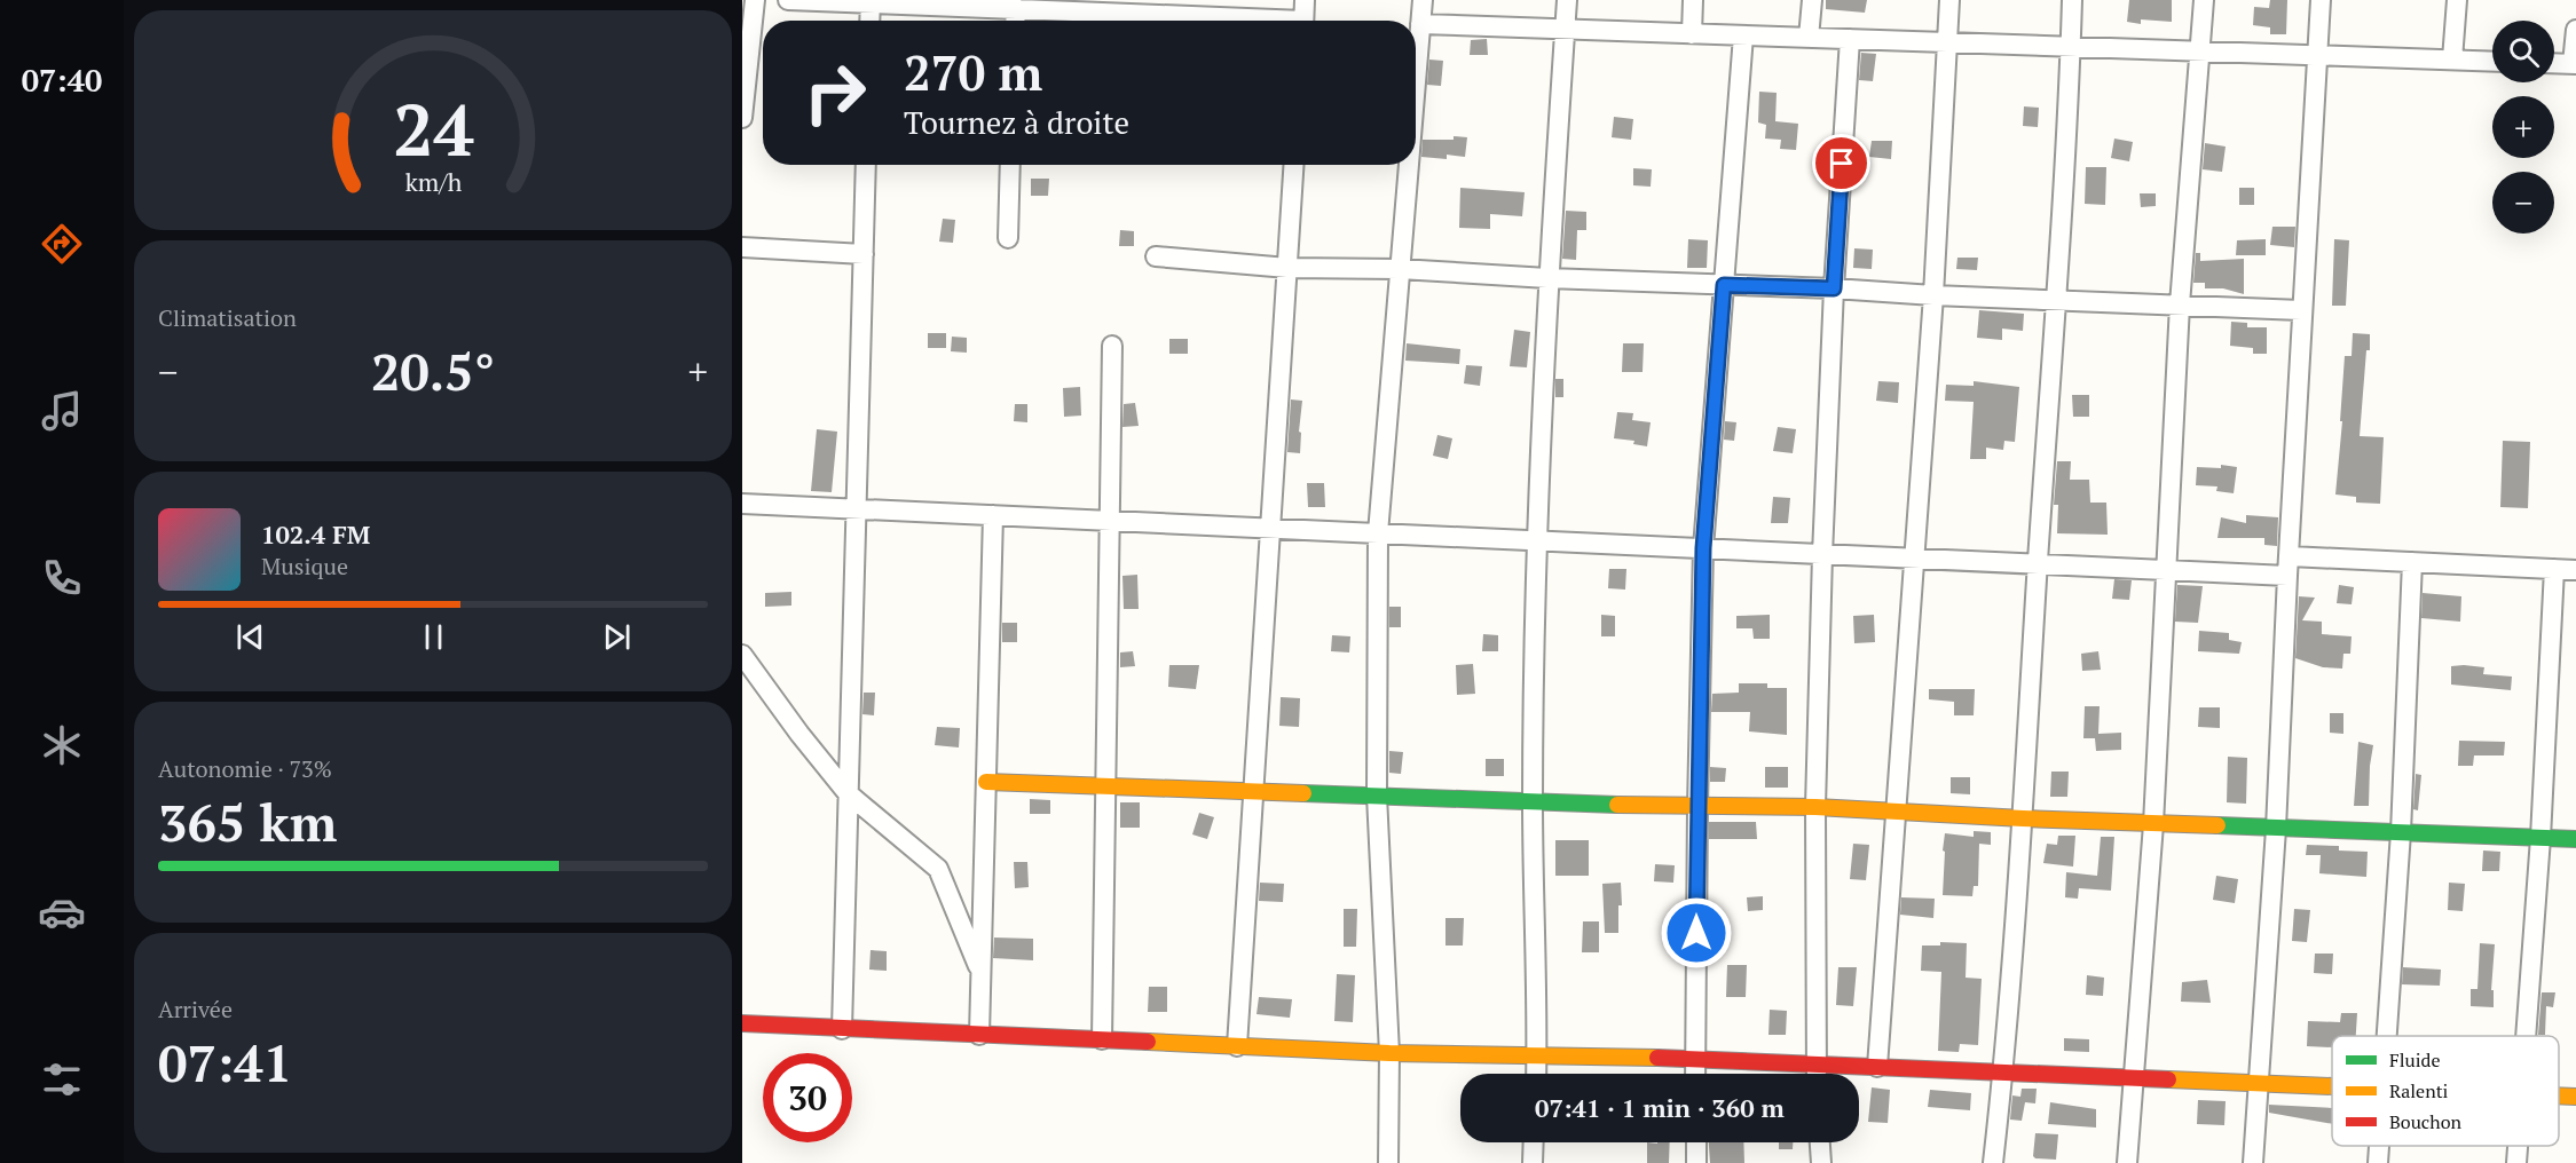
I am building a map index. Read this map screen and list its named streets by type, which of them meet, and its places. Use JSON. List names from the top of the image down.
{
  "legend": ["Fluide", "Ralenti", "Bouchon"],
  "page": {
    "tabs": "07:40",
    "map_buttons": ["+", "−"],
    "turn": ["270 m", "Tournez à droite"],
    "tile": [
      "Climatisation",
      ["Autonomie · 73%", "365 km"],
      ["Arrivée", "07:41"]
    ],
    "heat": ["−", "20.5°", "+"],
    "song": ["102.4 FM", "Musique"],
    "limit": "30",
    "trip": "07:41 · 1 min · 360 m",
    "gauge": ["24", "km/h"]
  }
}
